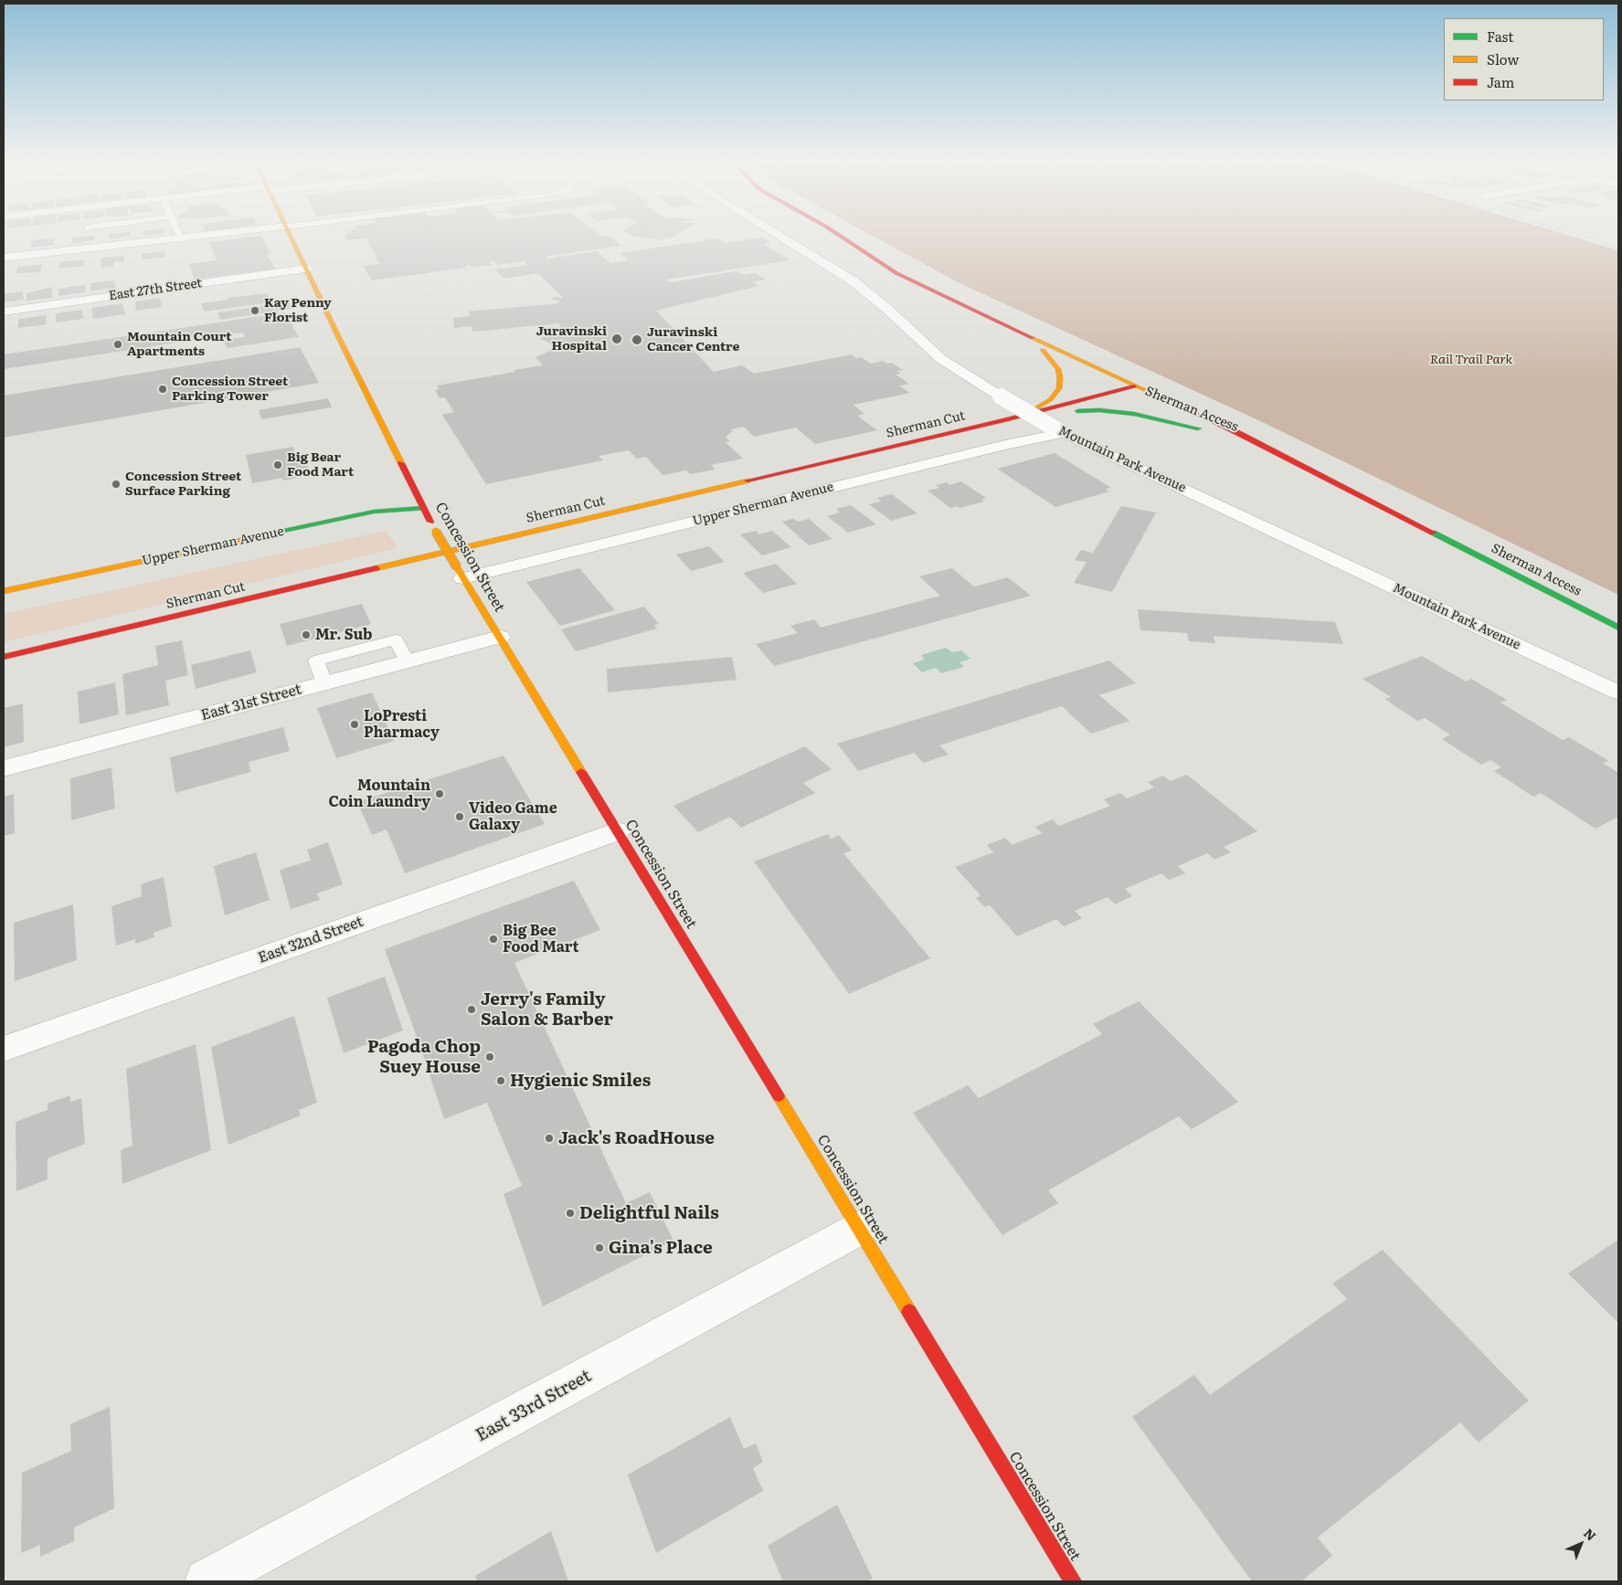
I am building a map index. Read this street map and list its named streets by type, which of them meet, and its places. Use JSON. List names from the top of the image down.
{
  "streets": {
    "main road": [
      "Sherman Access",
      "Sherman Cut",
      "Upper Sherman Avenue",
      "Concession Street"
    ],
    "street": [
      "East 27th Street",
      "Mountain Park Avenue",
      "East 31st Street",
      "East 32nd Street",
      "East 33rd Street"
    ]
  },
  "crossings": [
    ["East 27th Street", "Concession Street"],
    ["Sherman Access", "Sherman Cut"],
    ["Mountain Park Avenue", "Upper Sherman Avenue"],
    ["Upper Sherman Avenue", "Concession Street"],
    ["Concession Street", "East 31st Street"],
    ["Concession Street", "East 32nd Street"],
    ["Concession Street", "East 33rd Street"]
  ],
  "parks": ["Rail Trail Park"],
  "places": [
    "Kay Penny Florist",
    "Juravinski Hospital",
    "Juravinski Cancer Centre",
    "Mountain Court Apartments",
    "Concession Street Parking Tower",
    "Big Bear Food Mart",
    "Concession Street Surface Parking",
    "Mr. Sub",
    "LoPresti Pharmacy",
    "Mountain Coin Laundry",
    "Video Game Galaxy",
    "Big Bee Food Mart",
    "Jerry's Family Salon & Barber",
    "Pagoda Chop Suey House",
    "Hygienic Smiles",
    "Jack's RoadHouse",
    "Delightful Nails",
    "Gina's Place"
  ],
  "legend": ["Fast", "Slow", "Jam"],
  "north": "top right"
}
